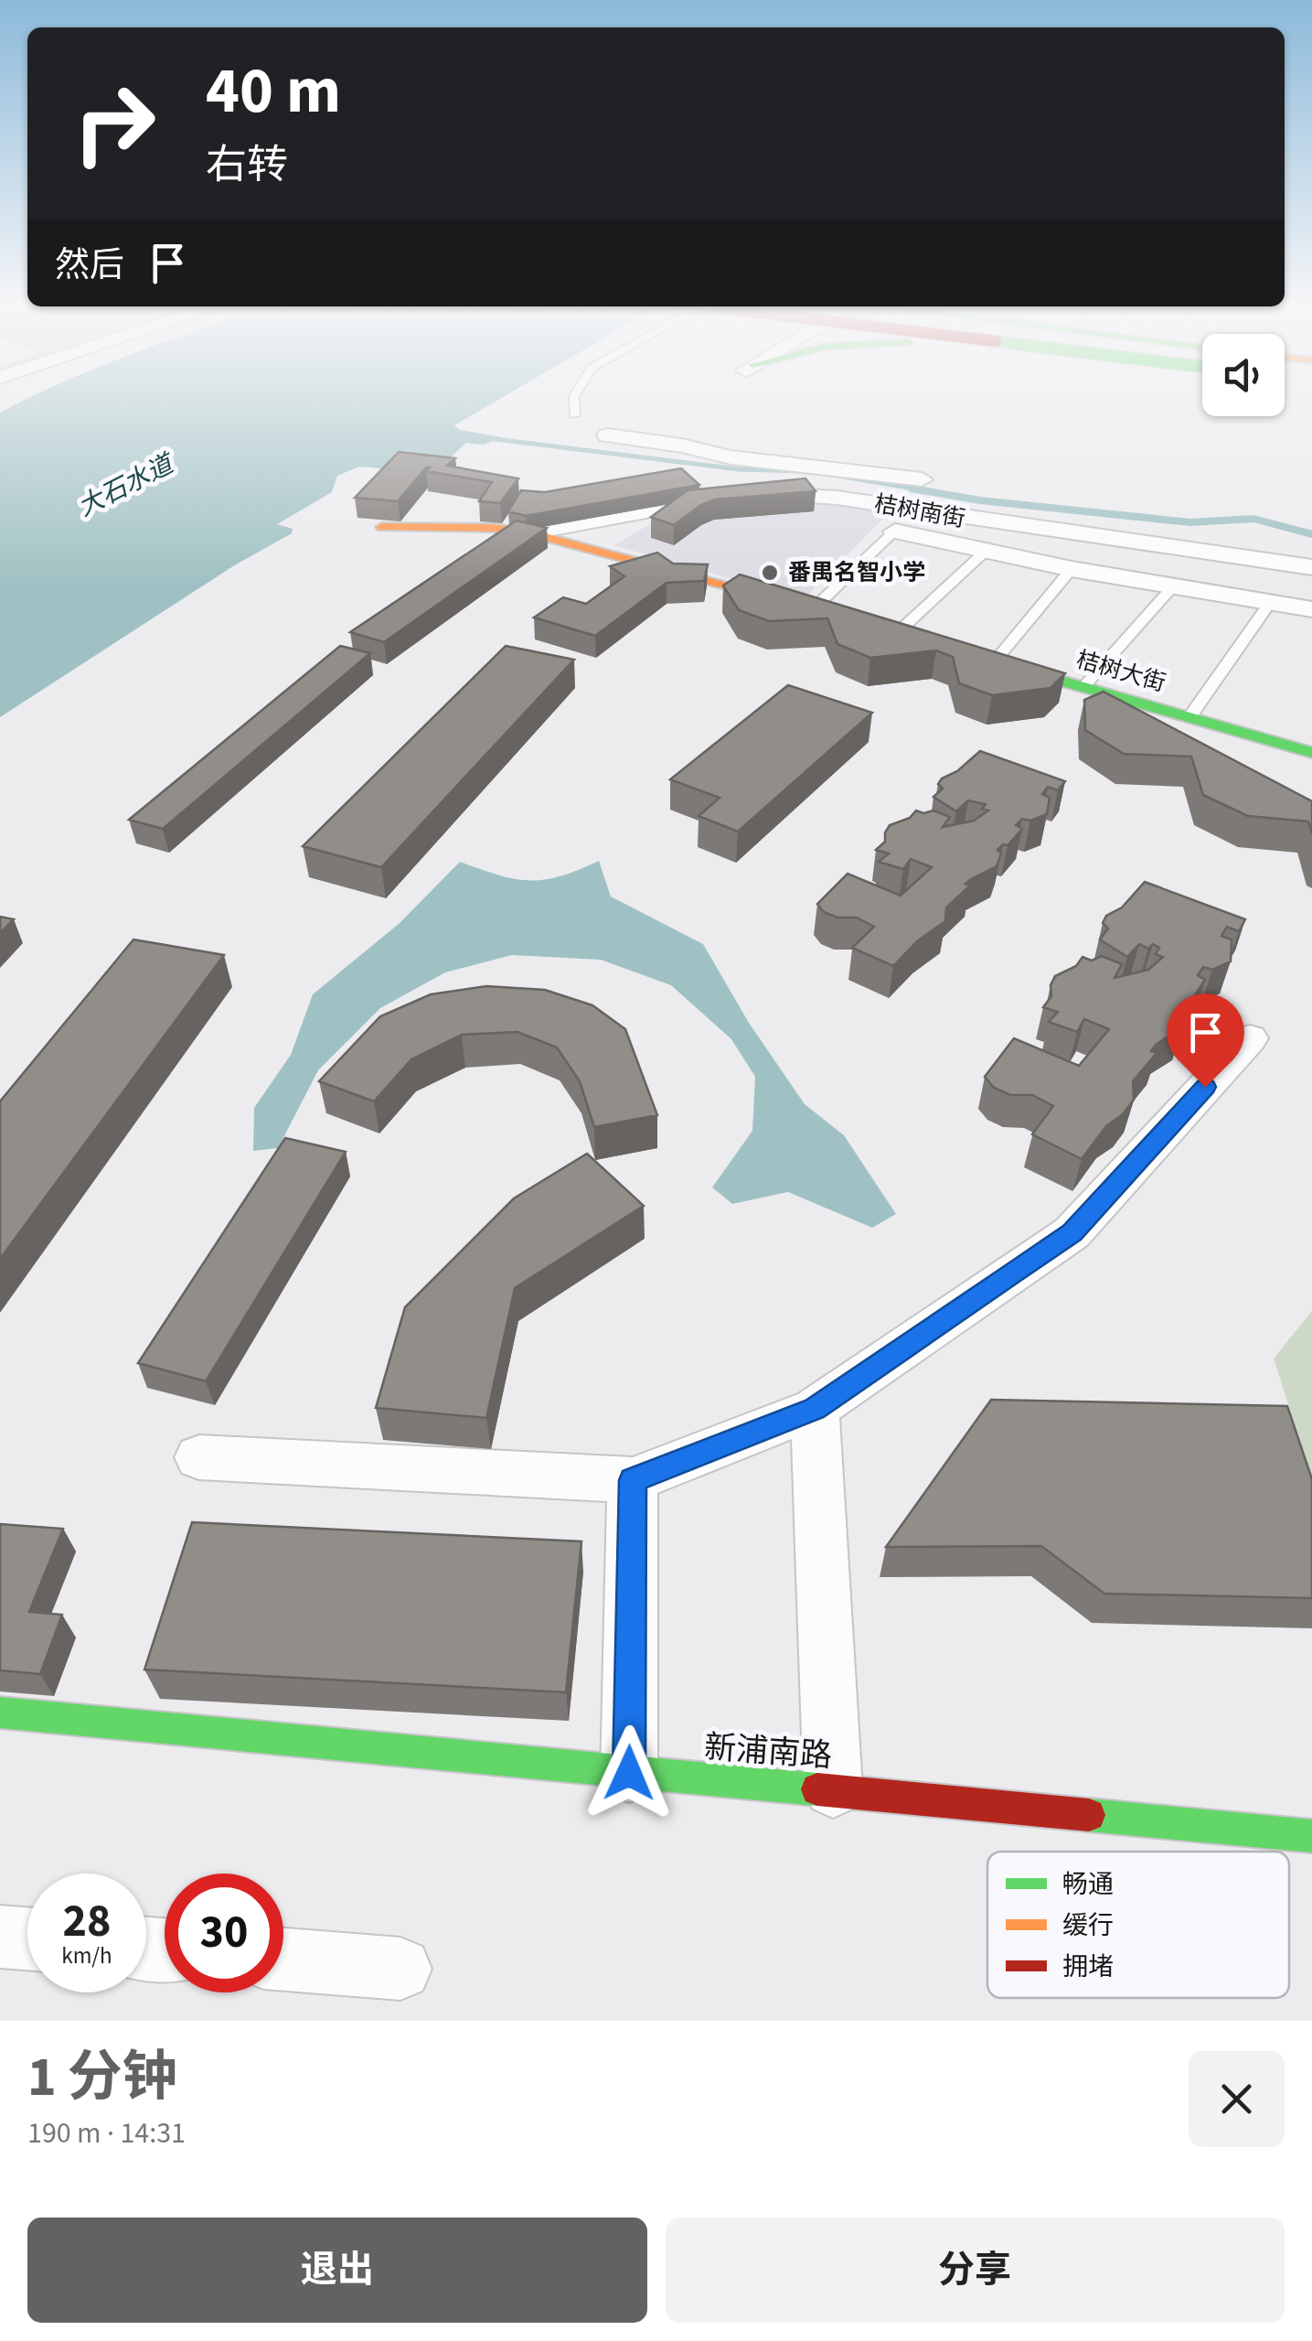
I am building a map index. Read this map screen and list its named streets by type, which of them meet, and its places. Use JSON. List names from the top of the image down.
{
  "streets": {
    "main road": ["桔树大街", "新浦南路"],
    "street": ["桔树南街"]
  },
  "water": ["大石水道"],
  "places": ["番禺名智小学"],
  "legend": ["畅通", "缓行", "拥堵"],
  "page": {
    "turn": ["40 m", "右转"],
    "then": "然后",
    "speed": "28 km/h",
    "limit": "30",
    "heading": ["1 分钟", "190 m · 14:31"],
    "buttons": ["退出", "分享"]
  }
}
